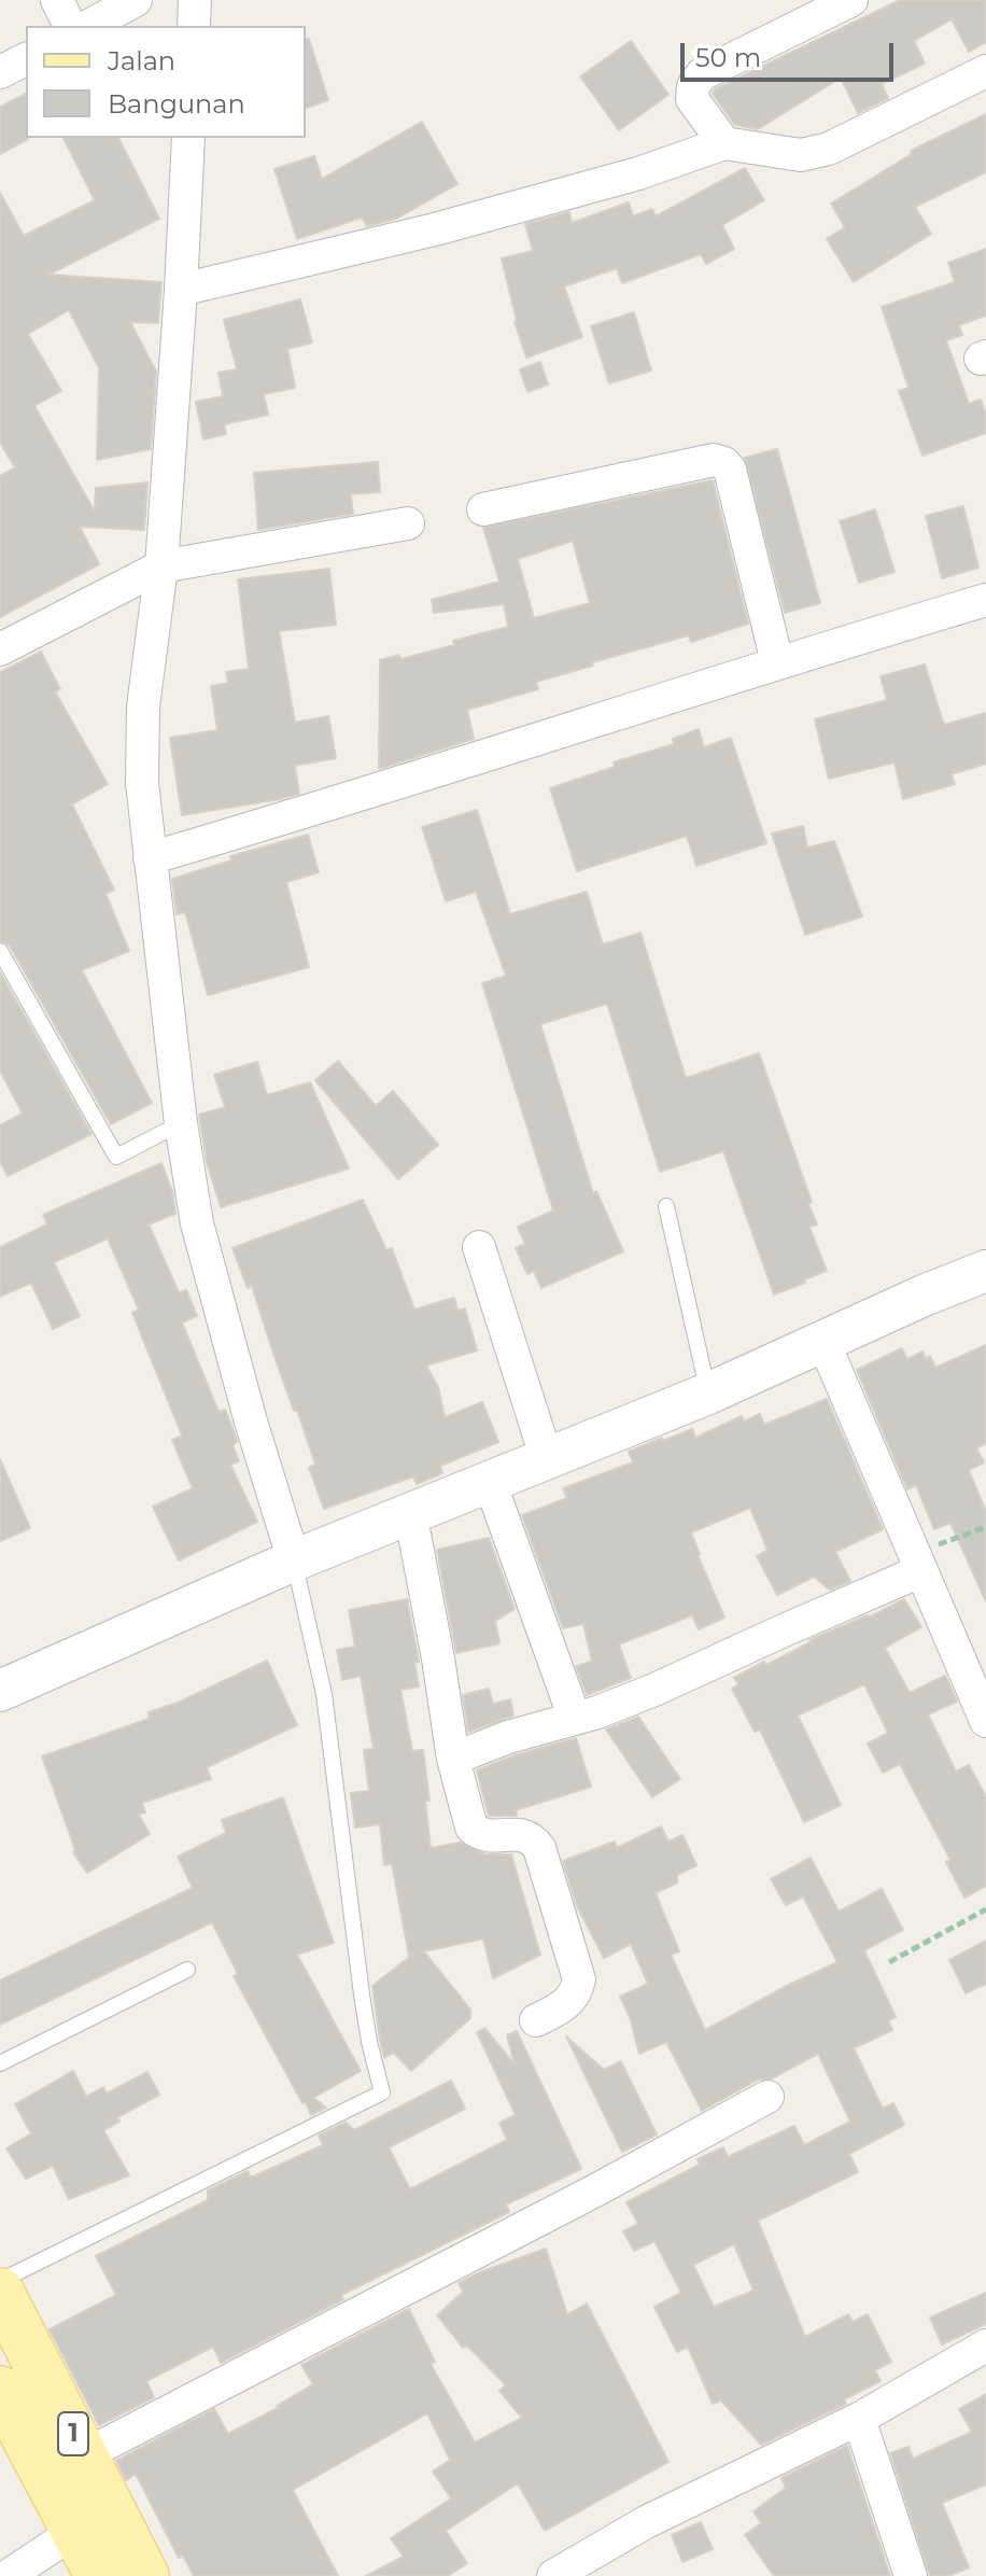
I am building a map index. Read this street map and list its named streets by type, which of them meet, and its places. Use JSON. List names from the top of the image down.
{
  "streets": {
    "main road": ["1"]
  },
  "legend": ["Jalan", "Bangunan"],
  "scale_bar": "50 m"
}
